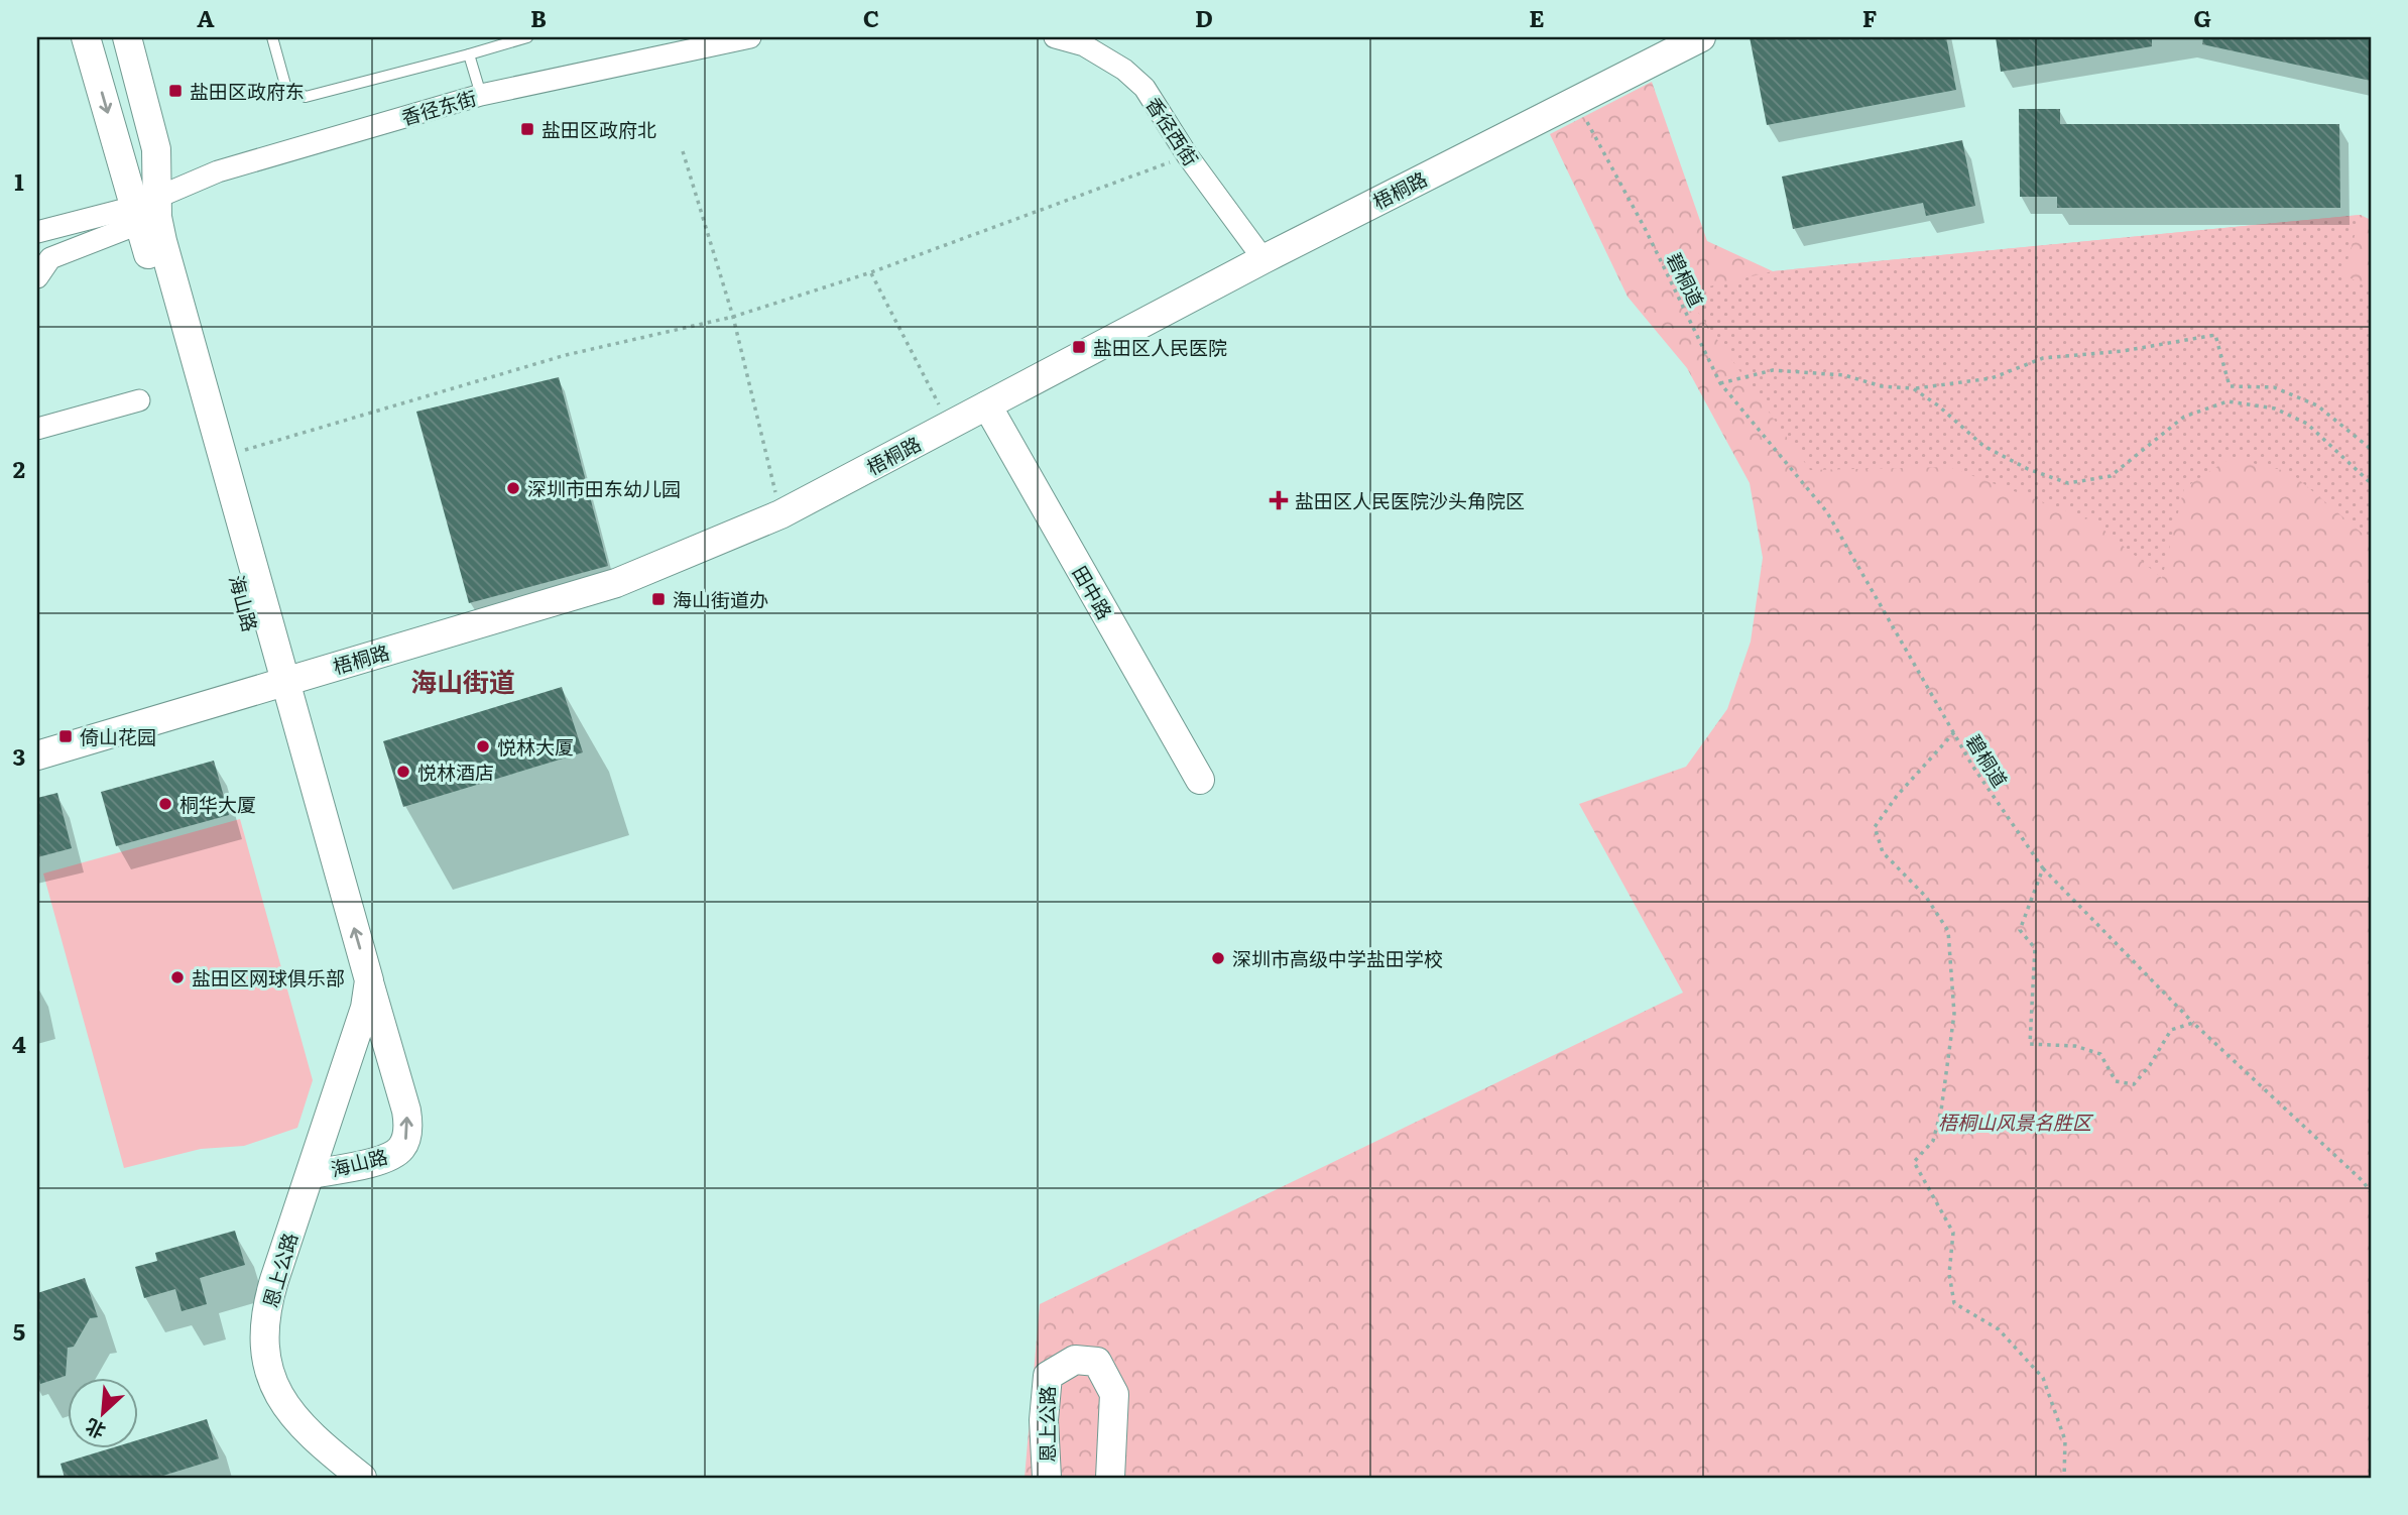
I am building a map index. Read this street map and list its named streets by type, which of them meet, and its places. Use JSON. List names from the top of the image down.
{
  "streets": {
    "street": [
      "香径东街",
      "香径西街",
      "梧桐路",
      "田中路",
      "海山路",
      "恩上公路"
    ],
    "path": ["碧桐道"]
  },
  "crossings": [
    ["香径东街", "海山路"],
    ["香径西街", "梧桐路"],
    ["梧桐路", "田中路"],
    ["梧桐路", "海山路"],
    ["海山路", "恩上公路"]
  ],
  "districts": ["海山街道"],
  "parks": ["梧桐山风景名胜区"],
  "places": {
    "transit": [
      "盐田区政府东",
      "盐田区政府北",
      "盐田区人民医院",
      "海山街道办",
      "倚山花园"
    ],
    "other": [
      "深圳市田东幼儿园",
      "悦林大厦",
      "悦林酒店",
      "桐华大厦",
      "深圳市高级中学盐田学校",
      "盐田区网球俱乐部"
    ],
    "health": ["盐田区人民医院沙头角院区"]
  },
  "north": "bottom left",
  "grid": {
    "columns": [
      "A",
      "B",
      "C",
      "D",
      "E",
      "F",
      "G"
    ],
    "rows": [
      "1",
      "2",
      "3",
      "4",
      "5"
    ]
  }
}
